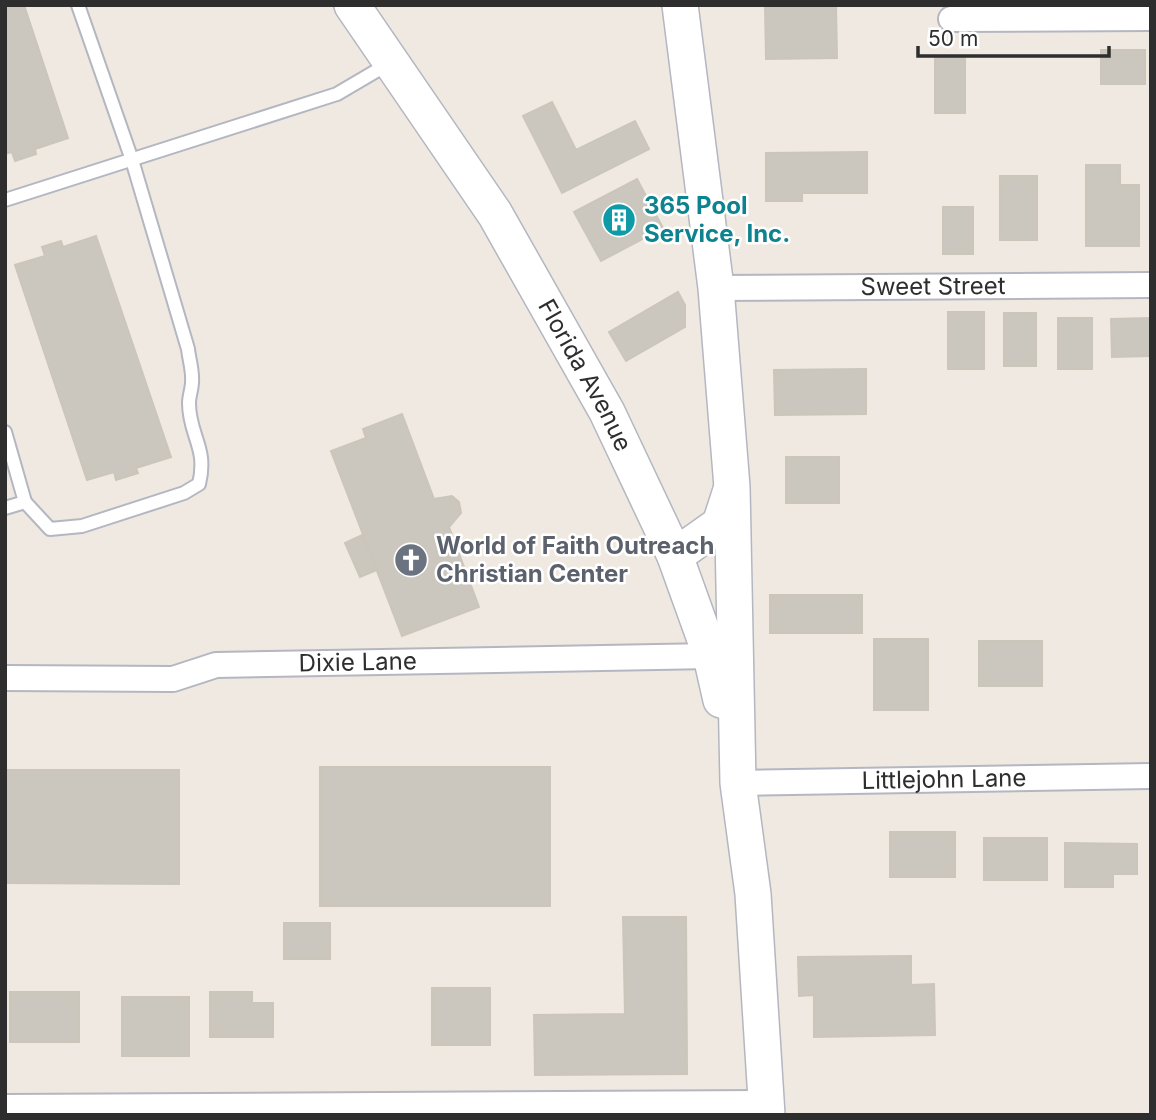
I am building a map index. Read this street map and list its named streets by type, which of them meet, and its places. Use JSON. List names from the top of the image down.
{
  "streets": {
    "street": [
      "Sweet Street",
      "Florida Avenue",
      "Dixie Lane",
      "Littlejohn Lane"
    ]
  },
  "crossings": [
    ["Florida Avenue", "Dixie Lane"],
    ["Florida Avenue", "Littlejohn Lane"]
  ],
  "places": {
    "building": ["365 Pool Service, Inc."],
    "church": ["World of Faith Outreach Christian Center"]
  },
  "scale_bar": "50 m"
}
